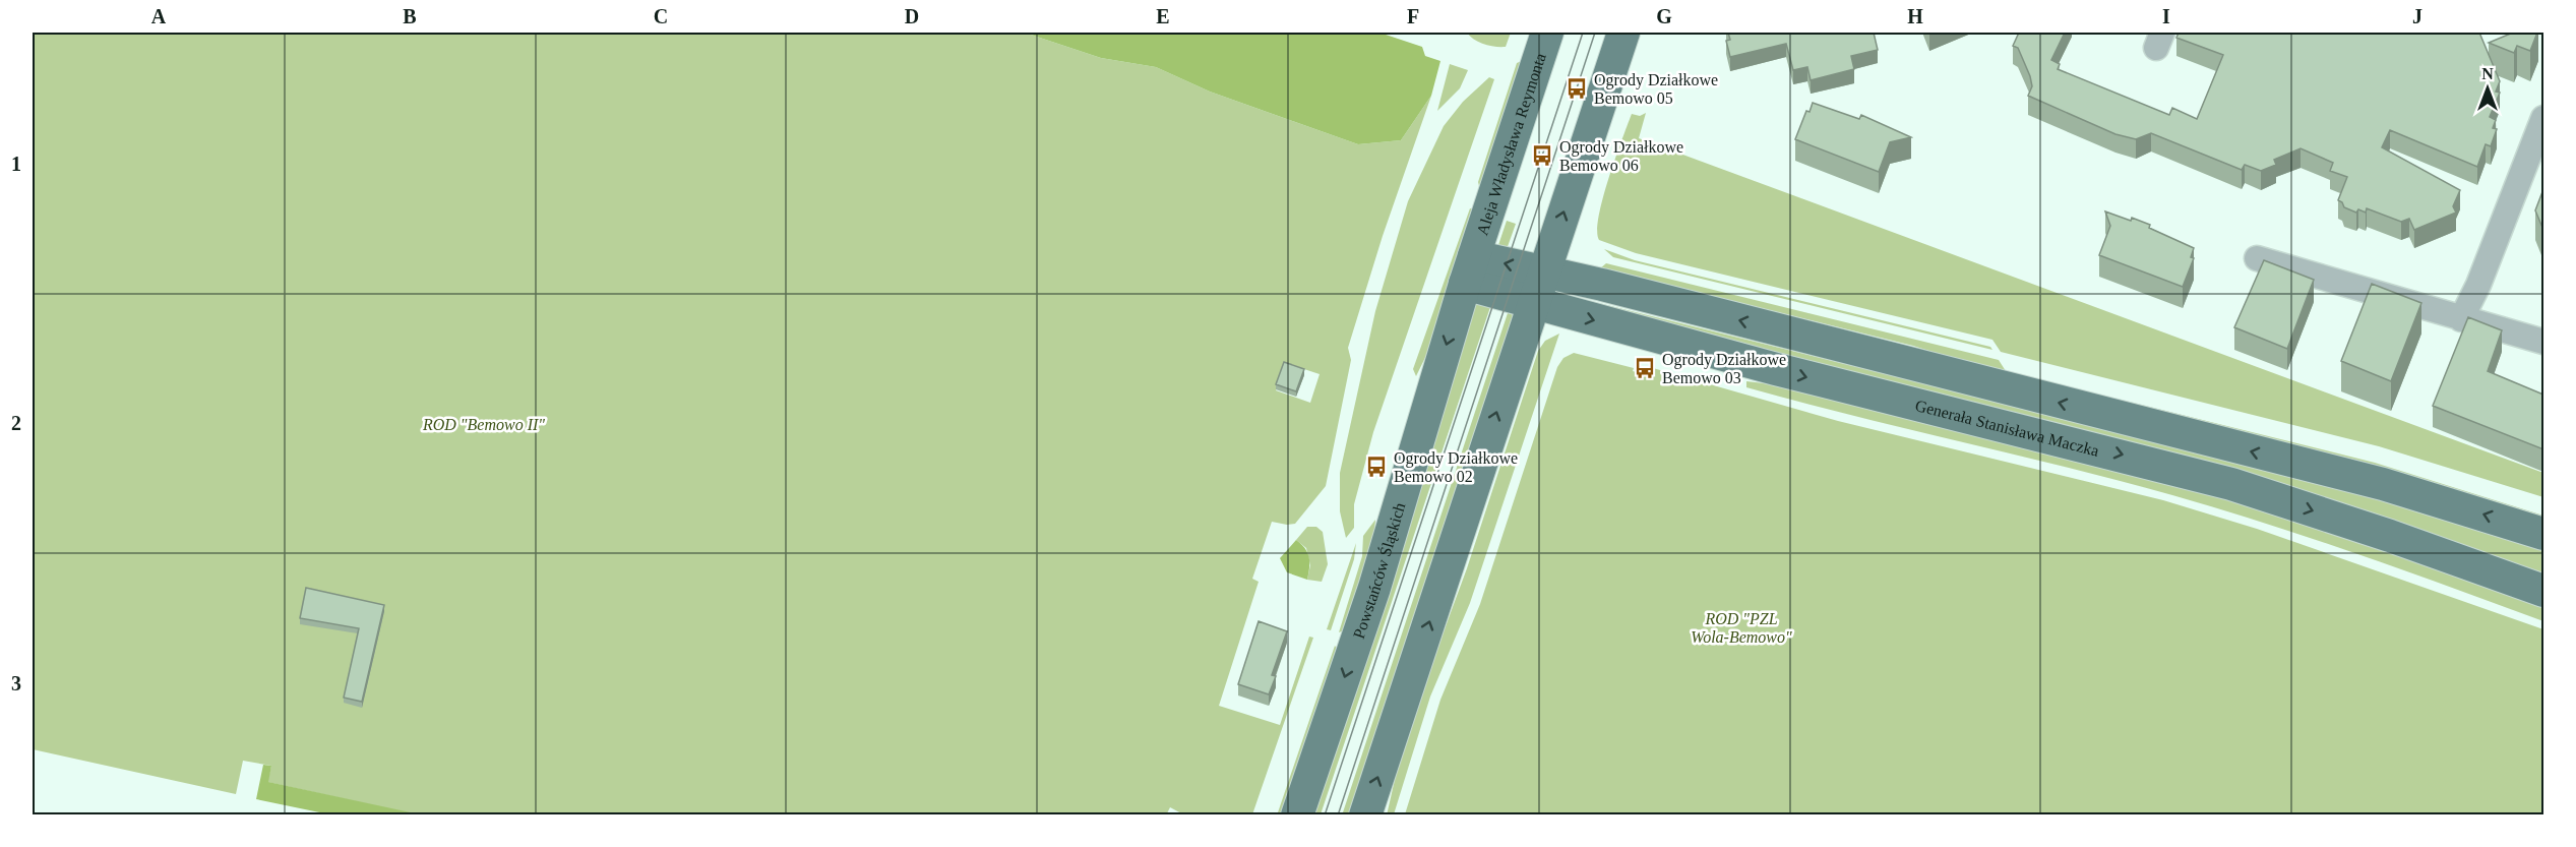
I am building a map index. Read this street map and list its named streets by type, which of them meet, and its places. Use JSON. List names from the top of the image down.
{
  "streets": {
    "main road": ["Aleja Władysława Reymonta", "Generała Stanisława Maczka", "Powstańców Śląskich"]
  },
  "crossings": [
    ["Aleja Władysława Reymonta", "Generała Stanisława Maczka"],
    ["Aleja Władysława Reymonta", "Powstańców Śląskich"],
    ["Generała Stanisława Maczka", "Powstańców Śląskich"]
  ],
  "parks": ["ROD \"Bemowo II\"", "ROD \"PZL Wola-Bemowo\""],
  "places": {
    "bus stop": [
      "Ogrody Działkowe Bemowo 05",
      "Ogrody Działkowe Bemowo 06",
      "Ogrody Działkowe Bemowo 03",
      "Ogrody Działkowe Bemowo 02"
    ]
  },
  "north": "top",
  "grid": {
    "columns": [
      "A",
      "B",
      "C",
      "D",
      "E",
      "F",
      "G",
      "H",
      "I",
      "J"
    ],
    "rows": ["1", "2", "3"]
  }
}
